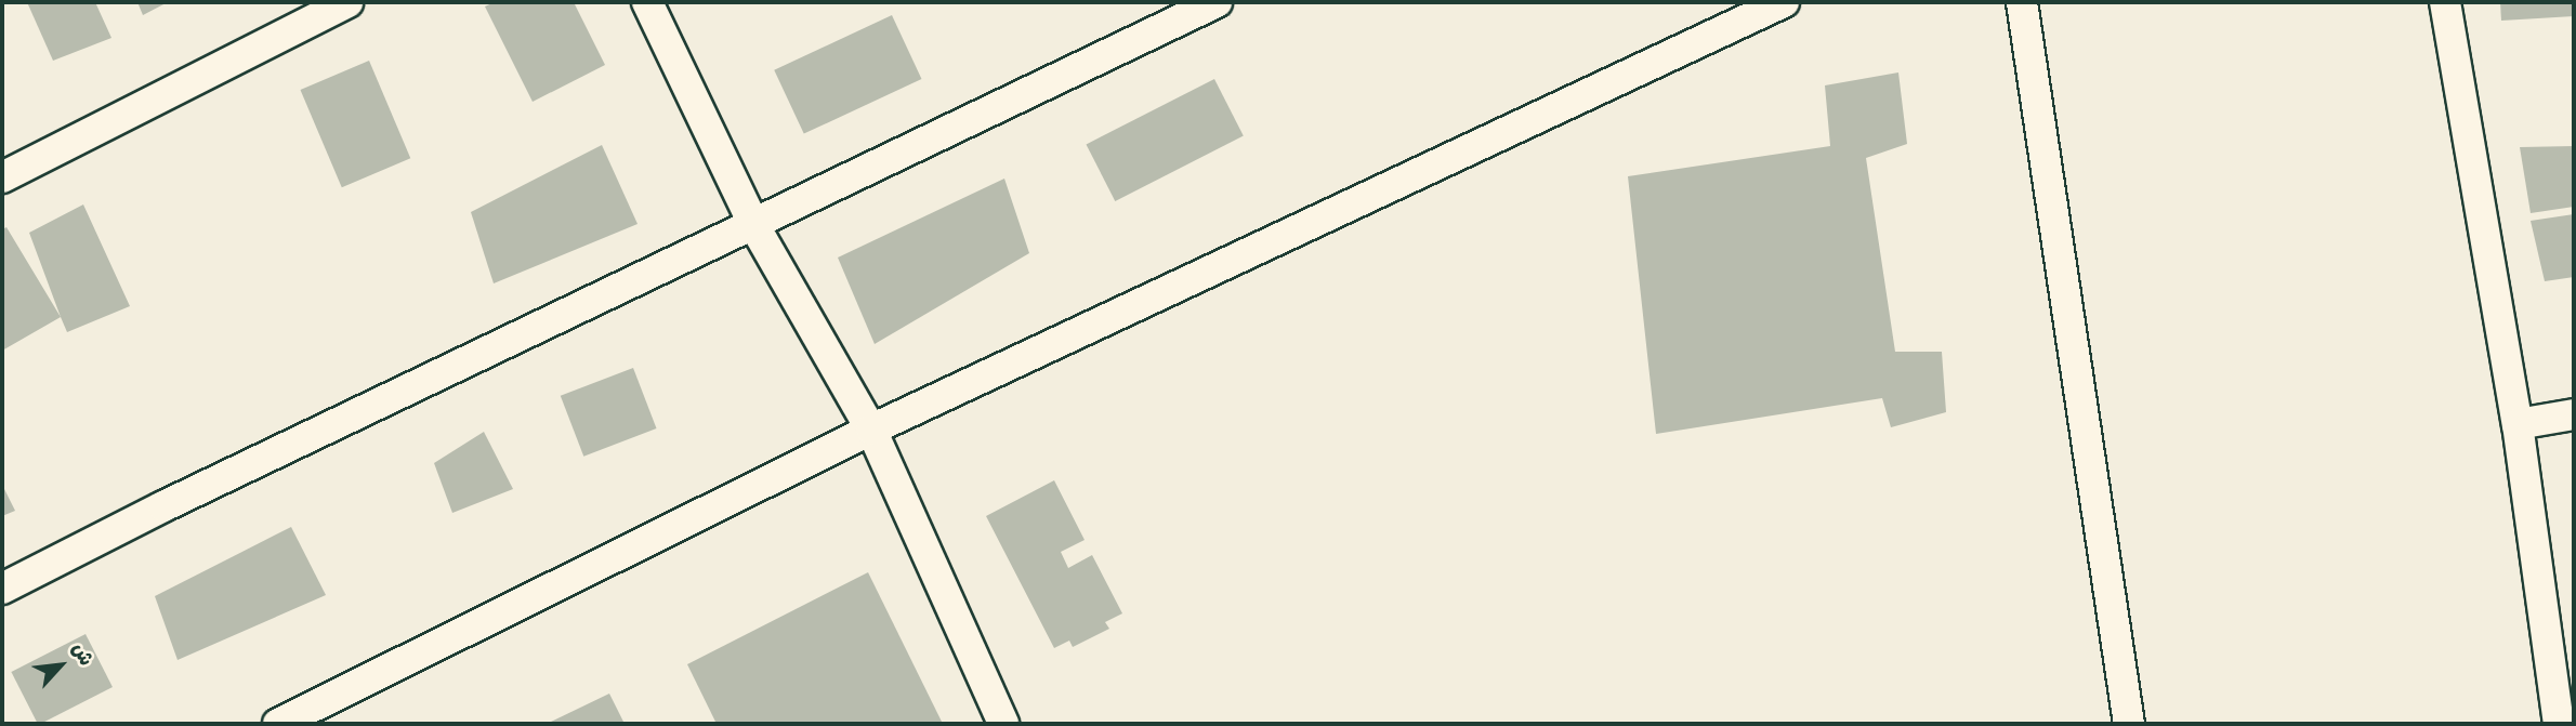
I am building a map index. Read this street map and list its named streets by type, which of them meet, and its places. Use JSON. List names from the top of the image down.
{
  "north": "top right"
}
